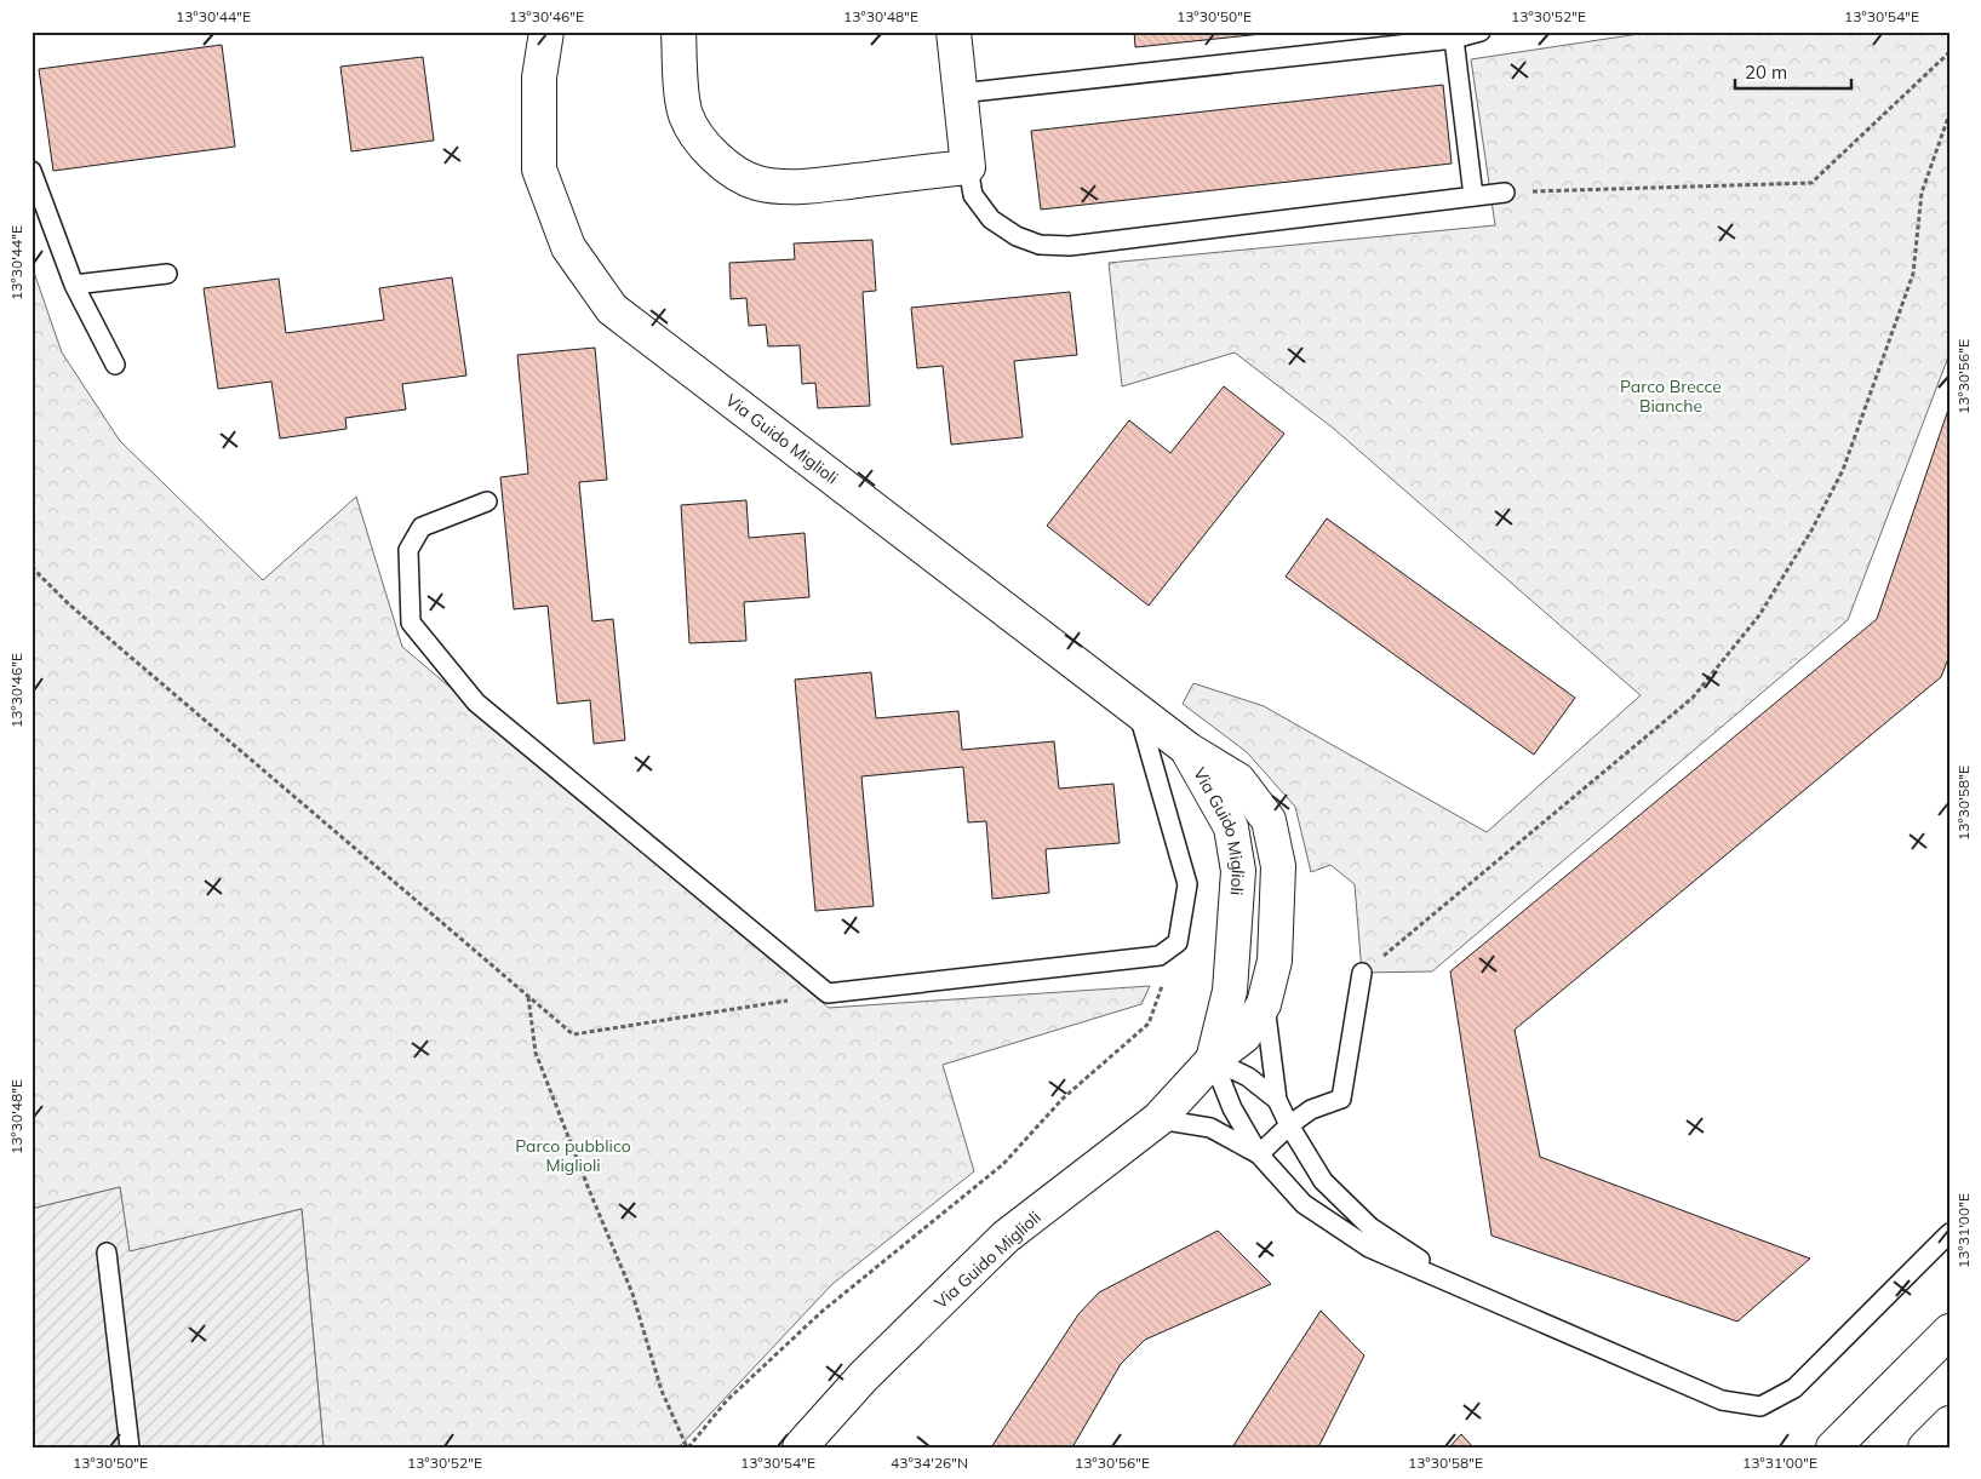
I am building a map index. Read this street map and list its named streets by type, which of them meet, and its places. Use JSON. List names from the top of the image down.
{
  "streets": {
    "main road": ["Via Guido Miglioli"]
  },
  "parks": ["Parco Brecce Bianche", "Parco pubblico Miglioli"],
  "scale_bar": "20 m",
  "coordinates": [
    "13°30'44\"E",
    "13°30'46\"E",
    "13°30'48\"E",
    "13°30'50\"E",
    "13°30'52\"E",
    "13°30'54\"E",
    "13°30'56\"E",
    "13°30'58\"E",
    "13°31'00\"E",
    "43°34'26\"N"
  ]
}
